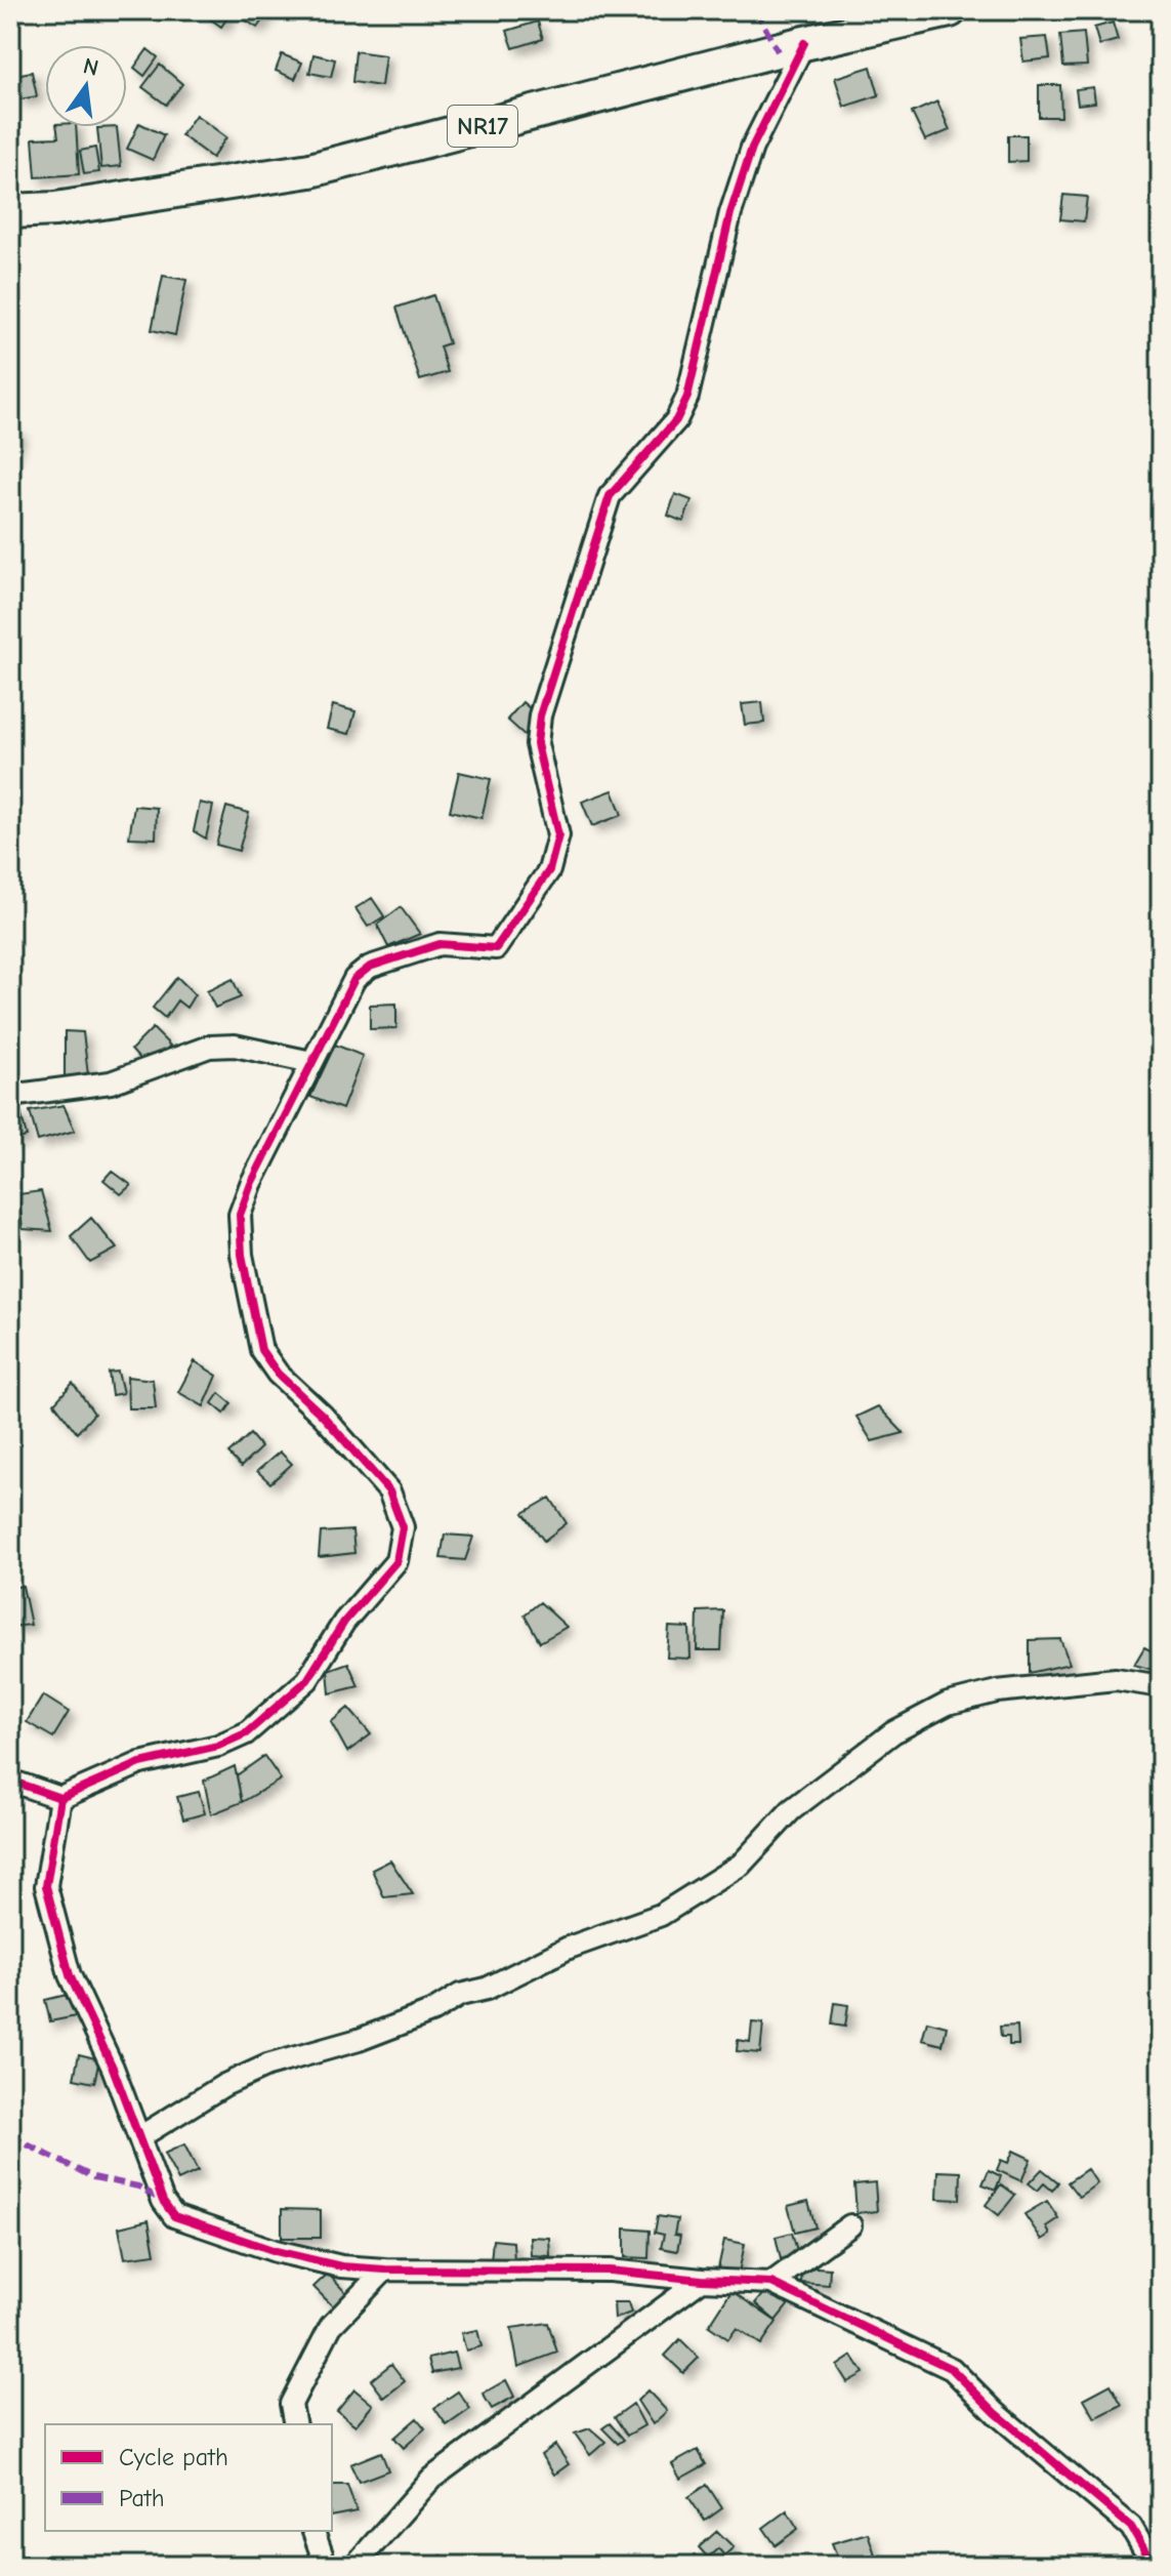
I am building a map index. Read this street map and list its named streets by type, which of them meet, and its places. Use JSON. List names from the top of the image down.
{
  "streets": {
    "main road": ["NR17"]
  },
  "legend": ["Cycle path", "Path"],
  "north": "top"
}
